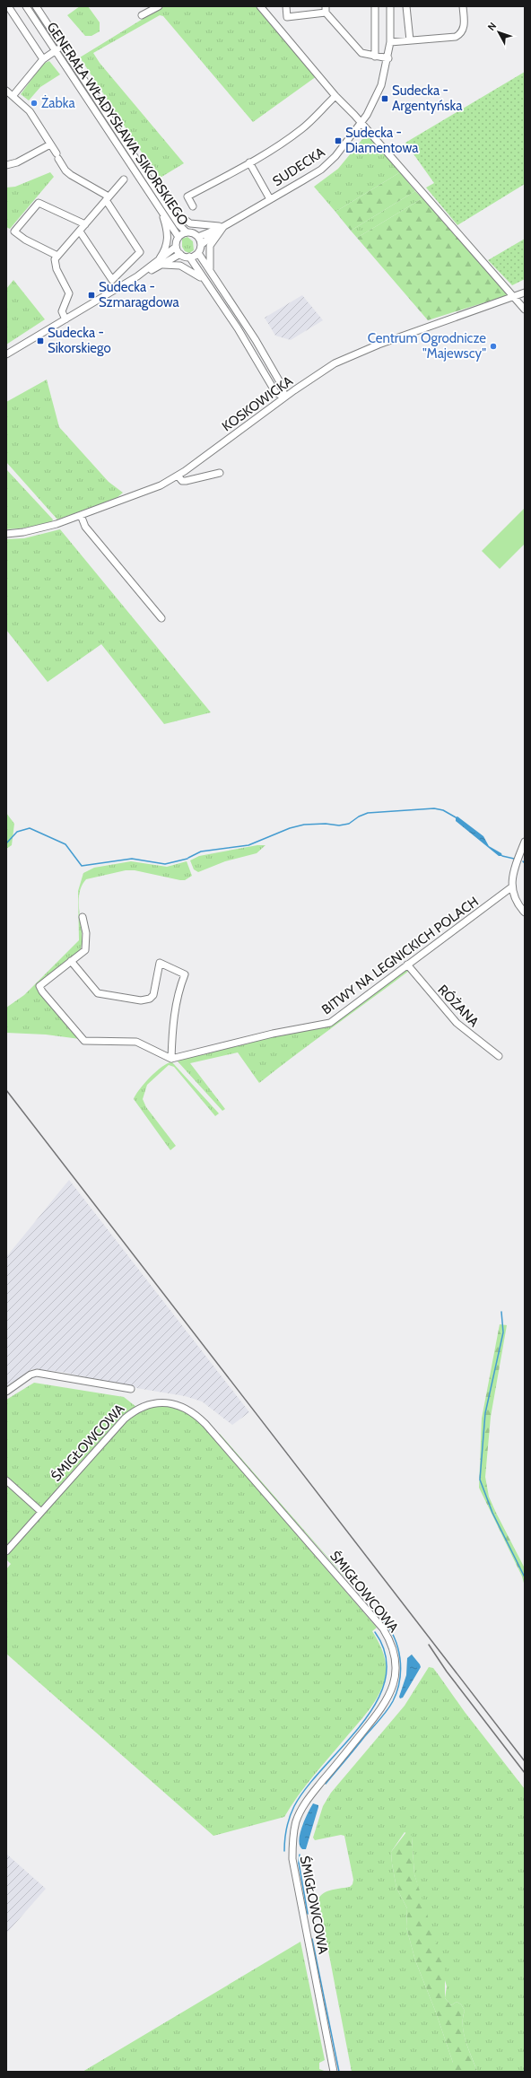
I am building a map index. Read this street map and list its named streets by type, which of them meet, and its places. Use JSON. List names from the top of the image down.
{
  "streets": {
    "street": [
      "GENERAŁA WŁADYSŁAWA SIKORSKIEGO",
      "SUDECKA",
      "KOSKOWICKA",
      "BITWY NA LEGNICKICH POLACH",
      "RÓŻANA",
      "ŚMIGŁOWCOWA"
    ]
  },
  "crossings": [
    ["GENERAŁA WŁADYSŁAWA SIKORSKIEGO", "SUDECKA"],
    ["BITWY NA LEGNICKICH POLACH", "RÓŻANA"]
  ],
  "places": {
    "transit": [
      "Sudecka - Argentyńska",
      "Sudecka - Diamentowa",
      "Sudecka - Szmaragdowa",
      "Sudecka - Sikorskiego"
    ],
    "other": ["Żabka", "Centrum Ogrodnicze \"Majewscy\""]
  },
  "north": "top left"
}
